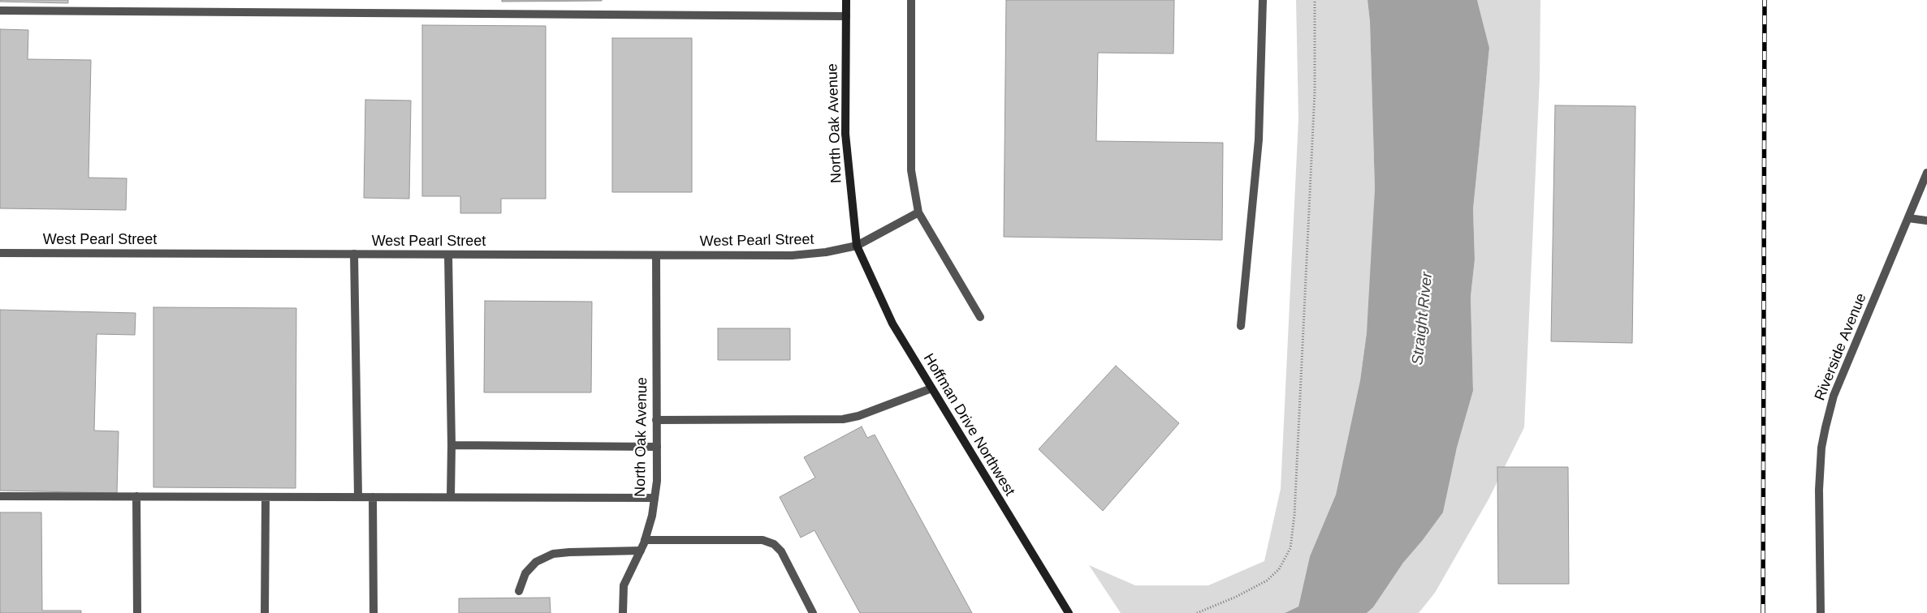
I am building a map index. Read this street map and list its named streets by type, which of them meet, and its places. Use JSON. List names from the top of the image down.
{
  "streets": {
    "main road": ["North Oak Avenue", "Hoffman Drive Northwest"],
    "street": ["West Pearl Street", "Riverside Avenue"]
  },
  "crossings": [
    ["North Oak Avenue", "West Pearl Street"],
    ["North Oak Avenue", "Hoffman Drive Northwest"],
    ["West Pearl Street", "Hoffman Drive Northwest"]
  ],
  "water": ["Straight River"]
}
